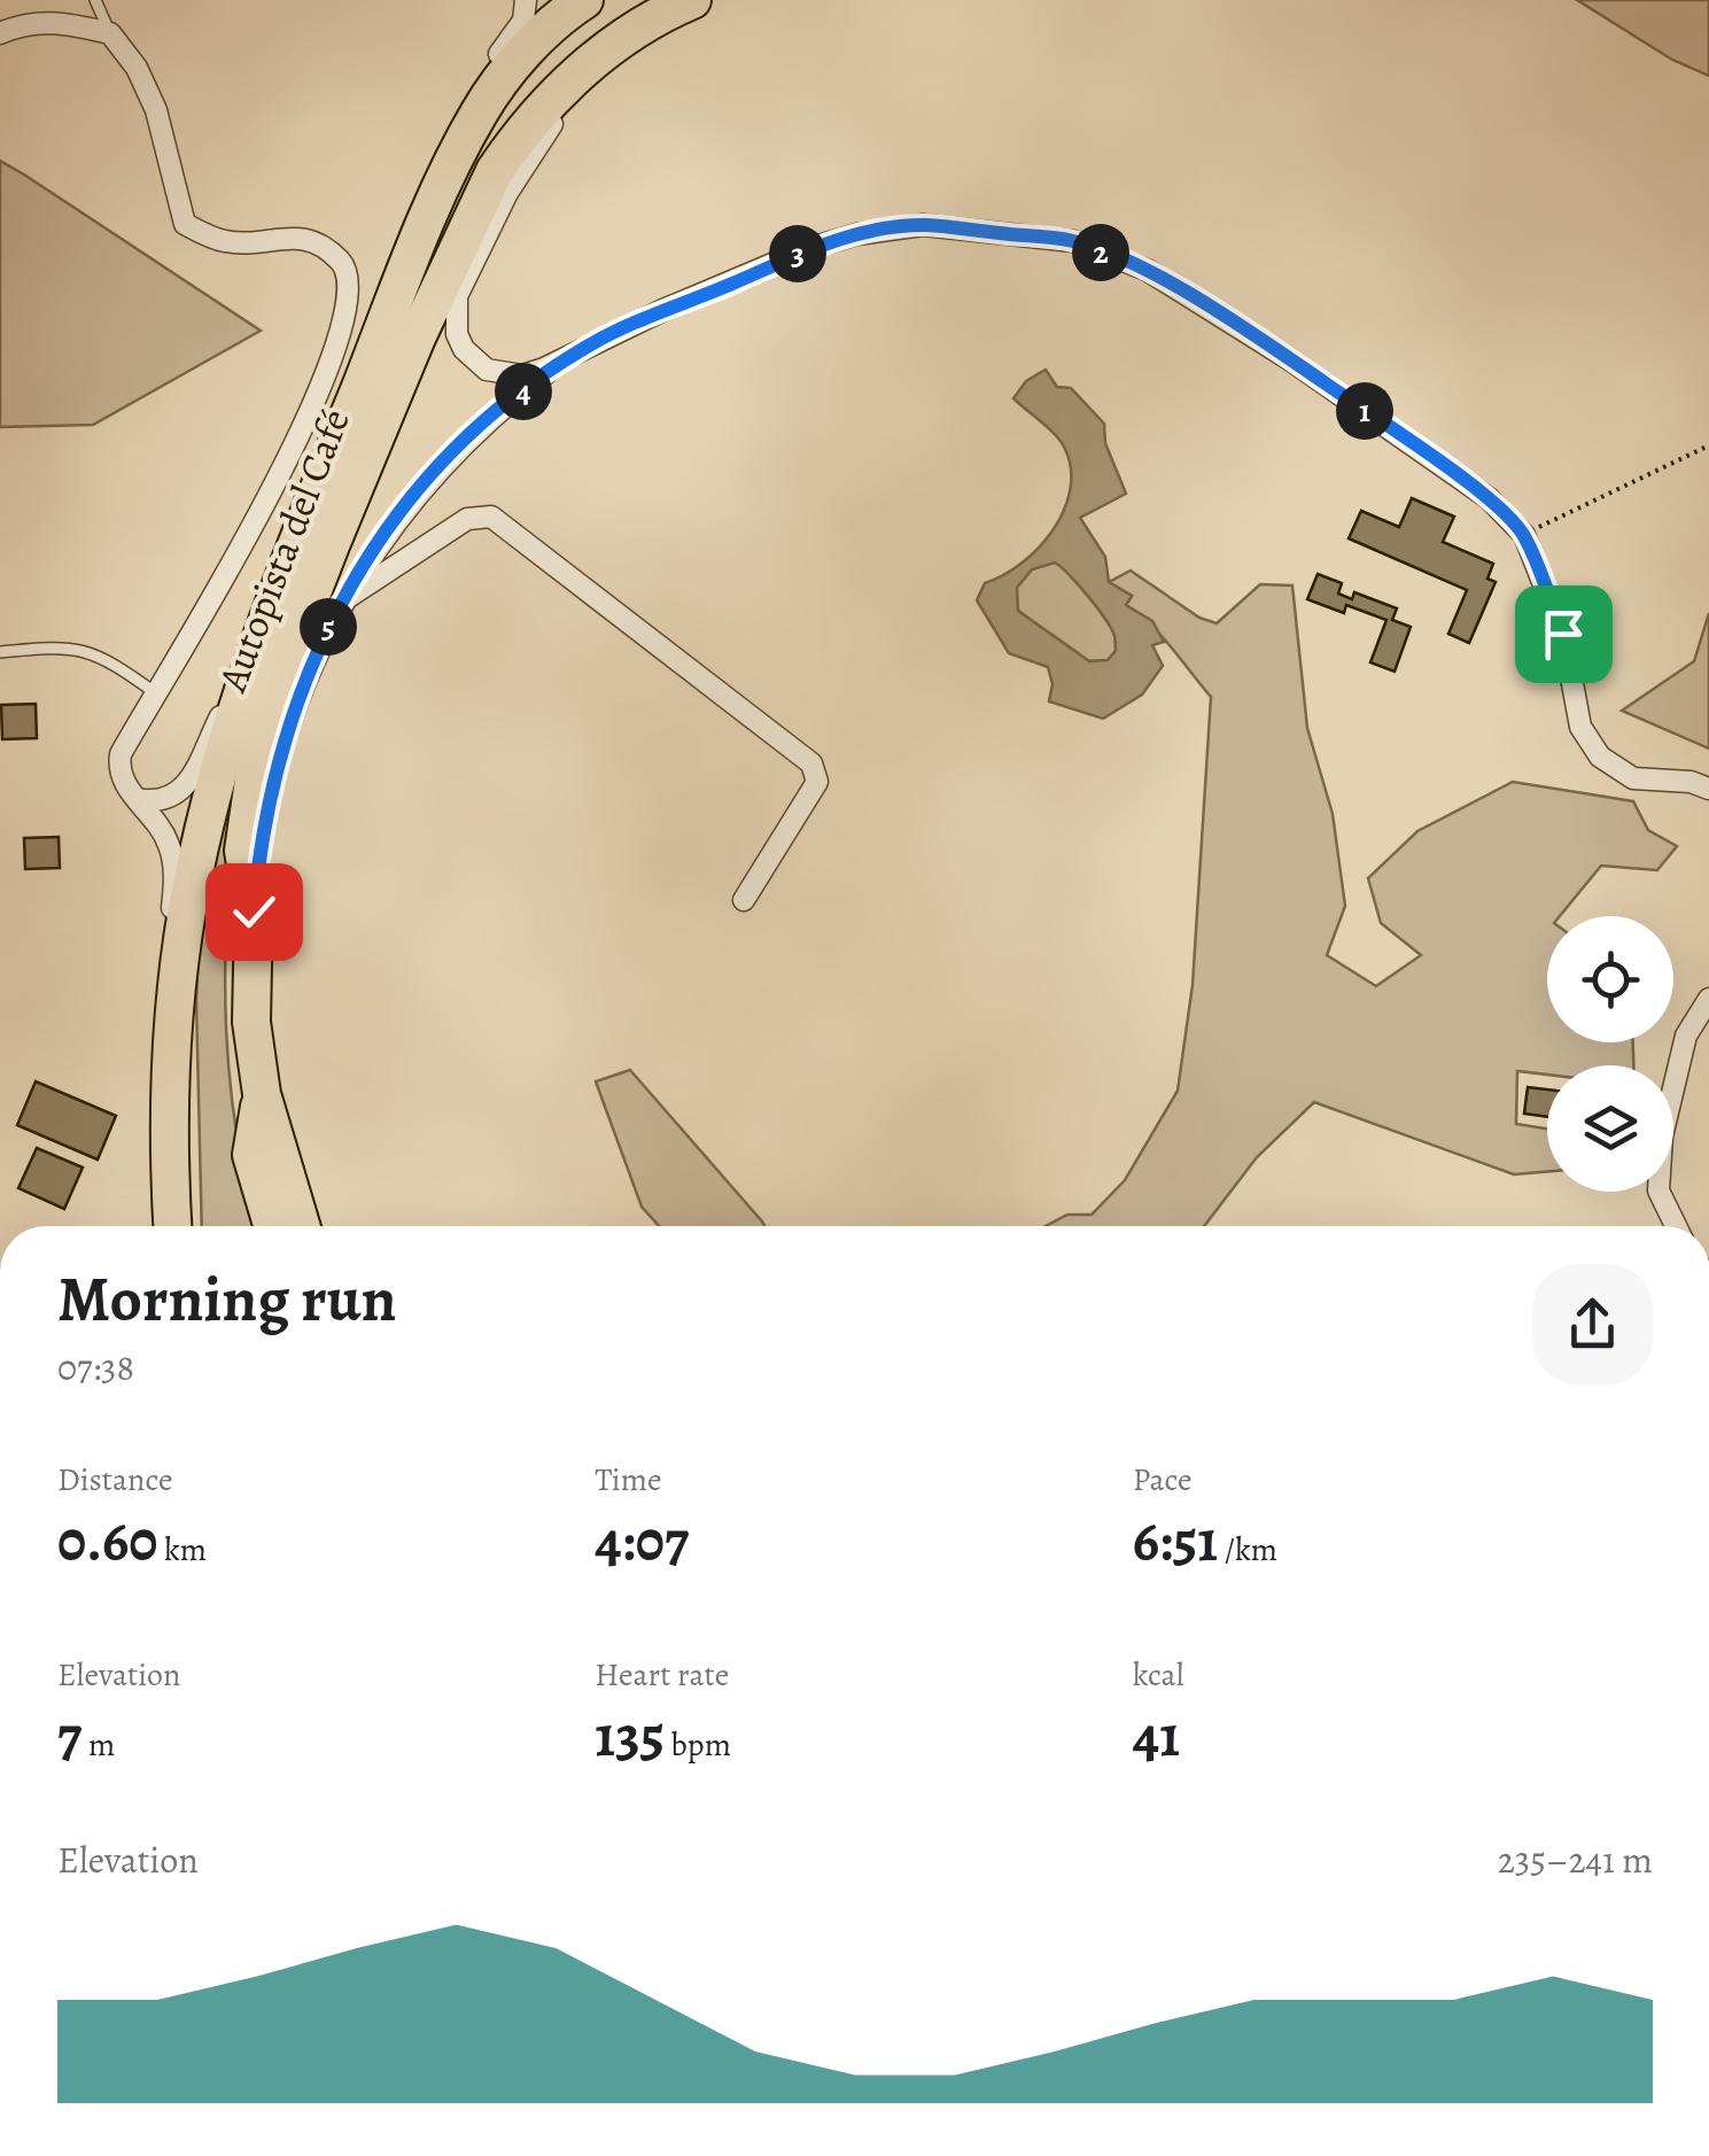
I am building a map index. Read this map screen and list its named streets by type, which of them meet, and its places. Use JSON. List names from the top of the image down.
{
  "streets": {
    "highway": ["Autopista del Café"]
  },
  "page": {
    "pins": [
      "2",
      "3",
      "4",
      "1",
      "5"
    ],
    "heading": ["Morning run", "07:38"],
    "stats": [
      ["Distance", "0.60 km"],
      ["Time", "4:07"],
      ["Pace", "6:51 /km"],
      ["Elevation", "7 m"],
      ["Heart rate", "135 bpm"],
      ["kcal", "41"]
    ],
    "chart": ["Elevation", "235–241 m"]
  }
}
